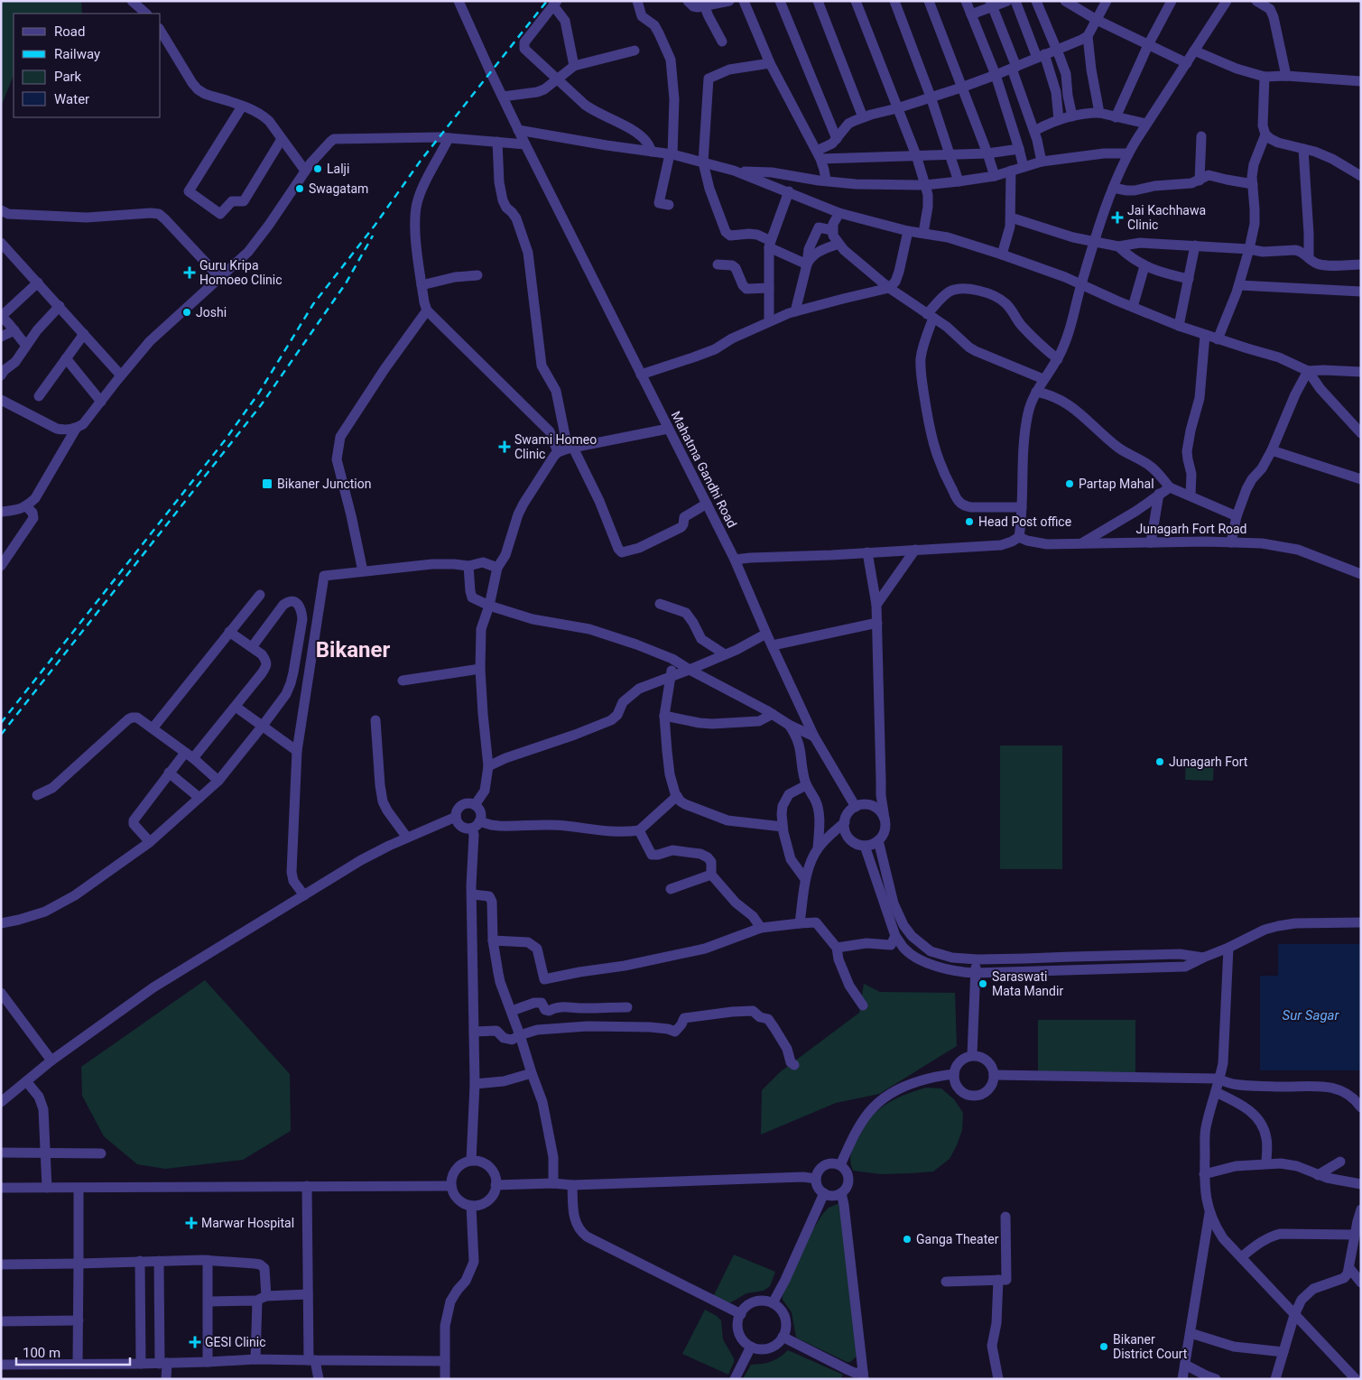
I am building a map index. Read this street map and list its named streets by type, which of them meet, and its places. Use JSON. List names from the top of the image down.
{
  "streets": {
    "street": ["Mahatma Gandhi Road", "Junagarh Fort Road"]
  },
  "districts": ["Bikaner"],
  "water": ["Sur Sagar"],
  "places": {
    "other": [
      "Lalji",
      "Swagatam",
      "Joshi",
      "Partap Mahal",
      "Head Post office",
      "Junagarh Fort",
      "Saraswati Mata Mandir",
      "Ganga Theater",
      "Bikaner District Court"
    ],
    "health": [
      "Jai Kachhawa Clinic",
      "Guru Kripa Homoeo Clinic",
      "Swami Homeo Clinic",
      "Marwar Hospital",
      "GESI Clinic"
    ],
    "transit": ["Bikaner Junction"]
  },
  "legend": [
    "Road",
    "Railway",
    "Park",
    "Water"
  ],
  "scale_bar": "100 m"
}
